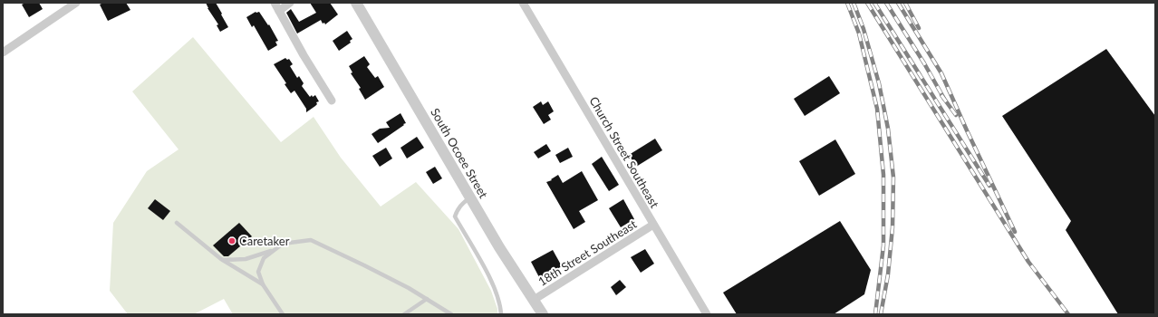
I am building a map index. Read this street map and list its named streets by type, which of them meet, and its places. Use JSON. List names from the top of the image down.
{
  "streets": {
    "street": ["Church Street Southeast", "South Ocoee Street", "18th Street Southeast"]
  },
  "crossings": [
    ["Church Street Southeast", "18th Street Southeast"],
    ["South Ocoee Street", "18th Street Southeast"]
  ],
  "places": ["Caretaker"]
}
